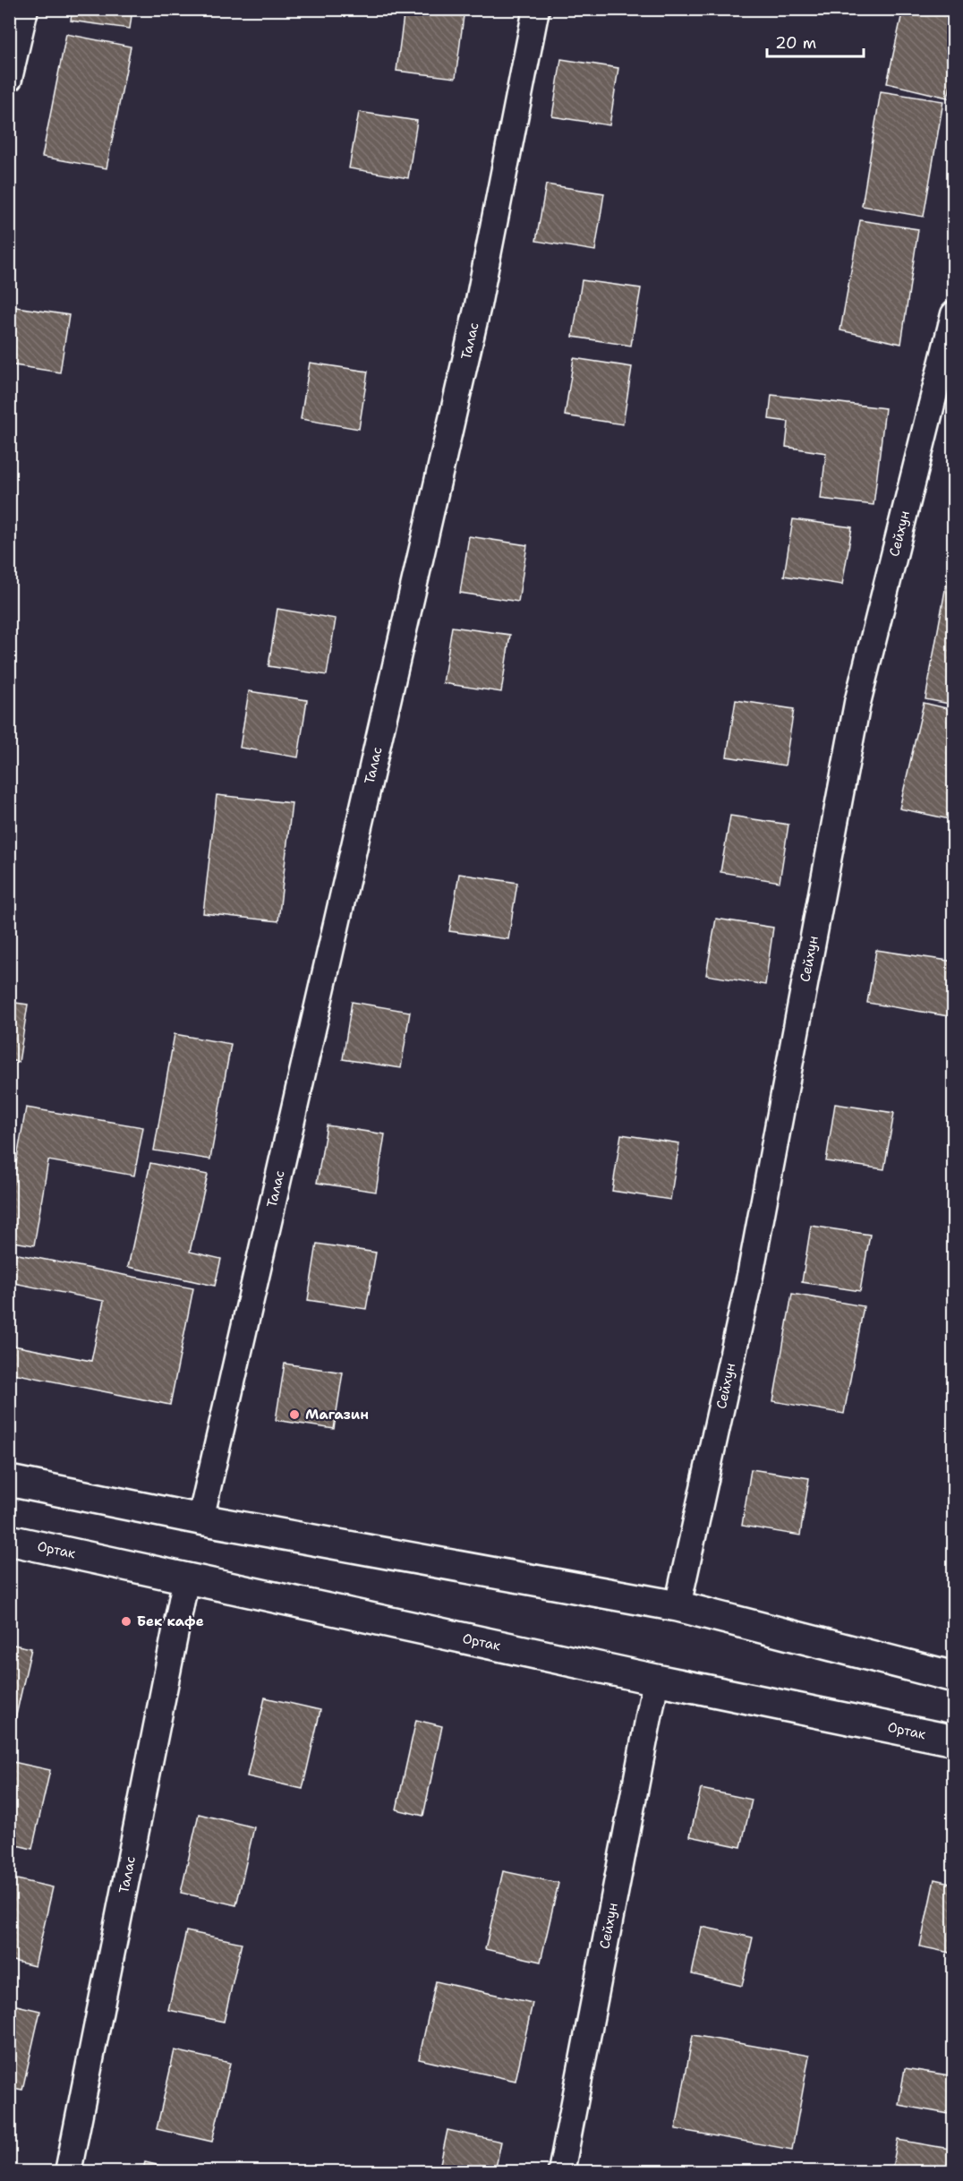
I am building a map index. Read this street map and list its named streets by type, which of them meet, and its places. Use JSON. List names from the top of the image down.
{
  "streets": {
    "street": ["Талас", "Сейхун", "Ортак"]
  },
  "crossings": [
    ["Талас", "Ортак"],
    ["Сейхун", "Ортак"]
  ],
  "places": ["Магазин", "Бек кафе"],
  "scale_bar": "20 m"
}
